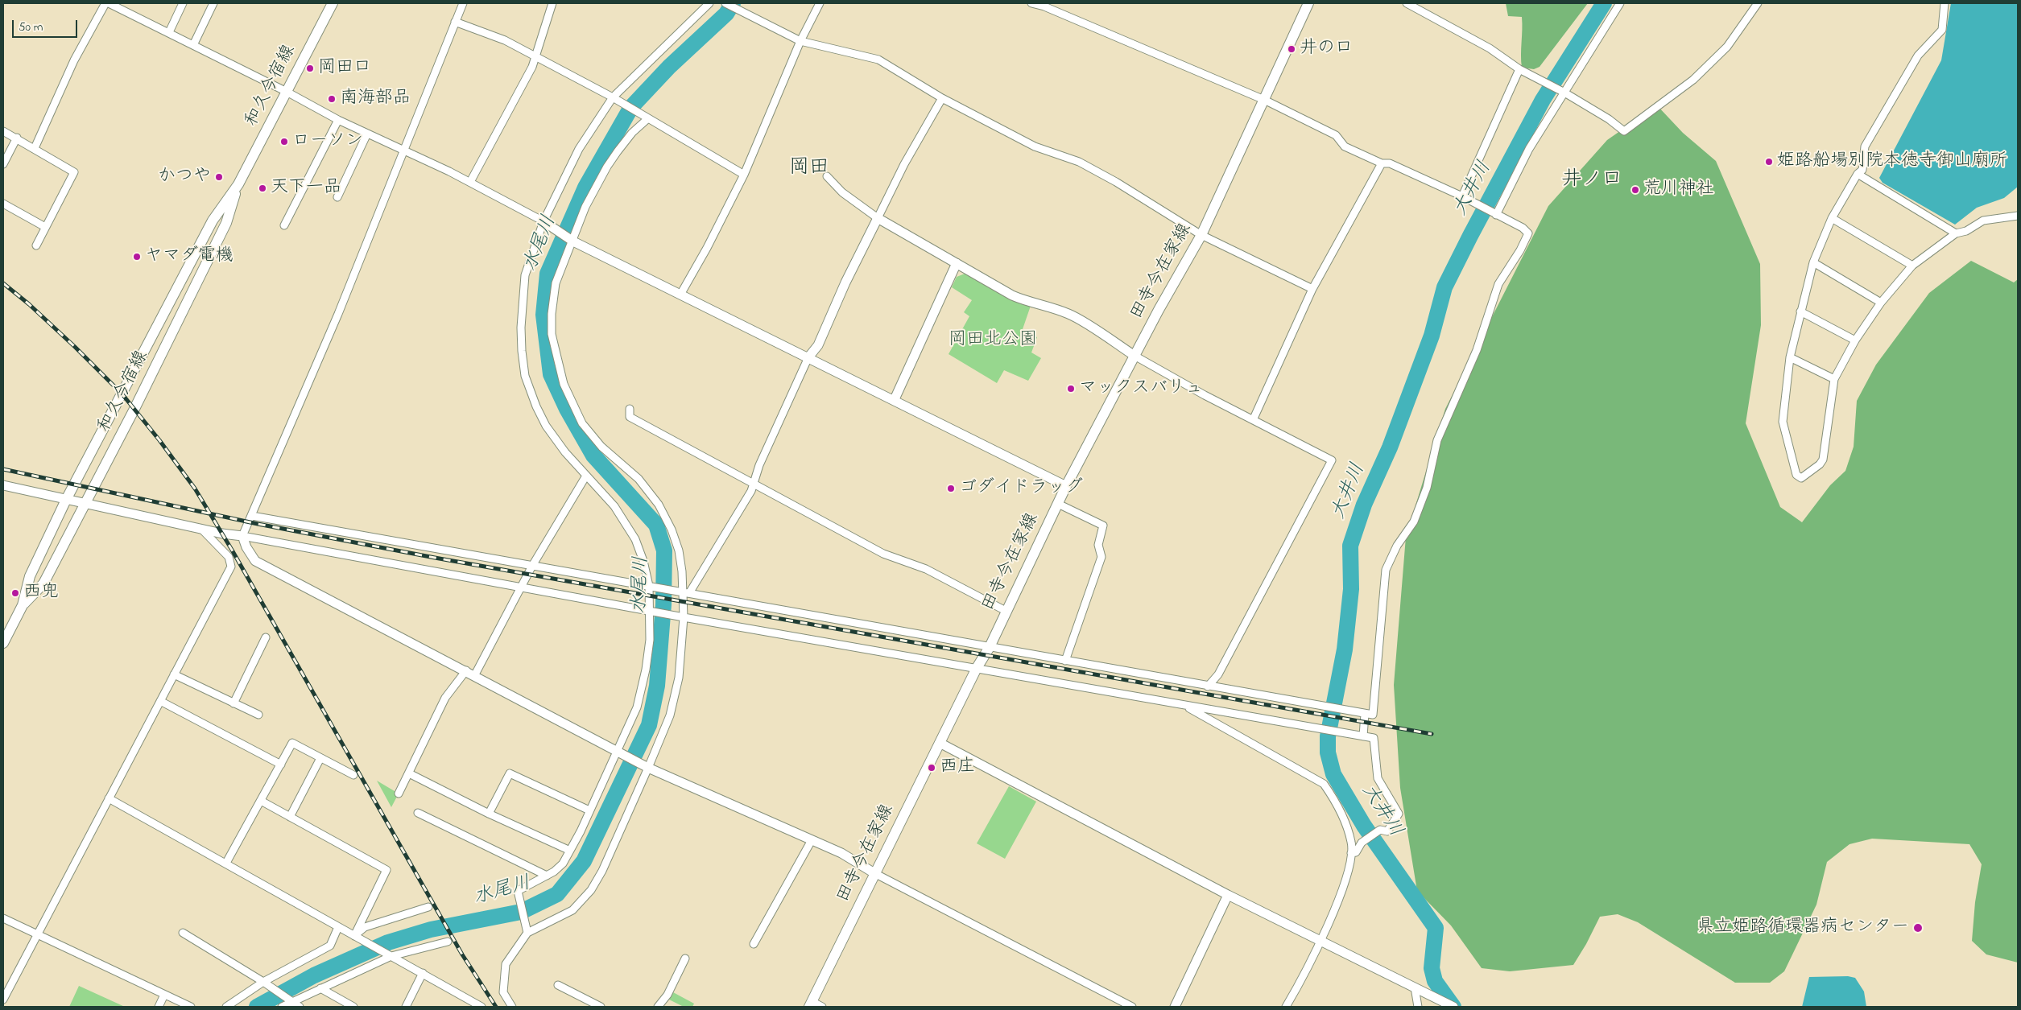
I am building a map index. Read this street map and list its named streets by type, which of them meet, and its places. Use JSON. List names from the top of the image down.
{
  "streets": {
    "main road": ["和久今宿線", "田寺今在家線"]
  },
  "districts": ["岡田", "井ノ口"],
  "water": ["大井川", "水尾川"],
  "parks": ["岡田北公園"],
  "places": [
    "井の口",
    "岡田口",
    "南海部品",
    "ローソン",
    "姫路船場別院本徳寺御山廟所",
    "かつや",
    "天下一品",
    "荒川神社",
    "ヤマダ電機",
    "マックスバリュ",
    "ゴダイドラッグ",
    "西兜",
    "西庄",
    "県立姫路循環器病センター"
  ],
  "scale_bar": "50 m"
}
